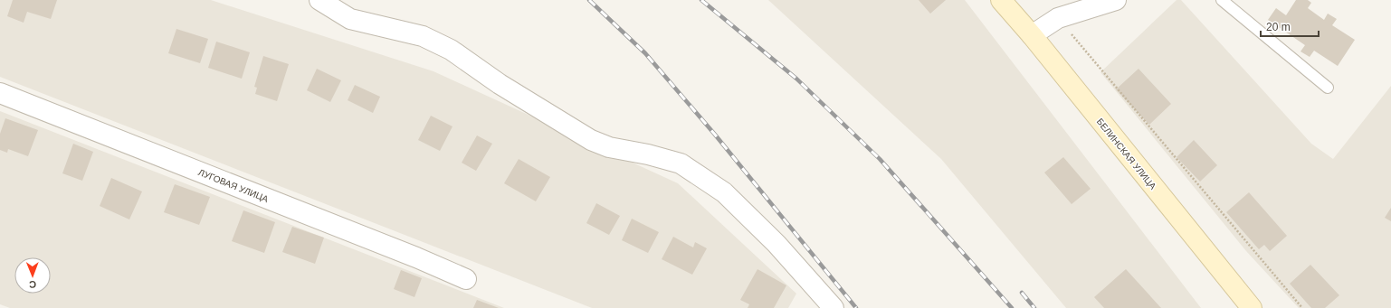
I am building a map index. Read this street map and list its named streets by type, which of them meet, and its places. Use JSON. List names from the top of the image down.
{
  "streets": {
    "main road": ["БЕЛИНСКАЯ УЛИЦА"],
    "street": ["ЛУГОВАЯ УЛИЦА"]
  },
  "scale_bar": "20 m",
  "north": "bottom"
}
